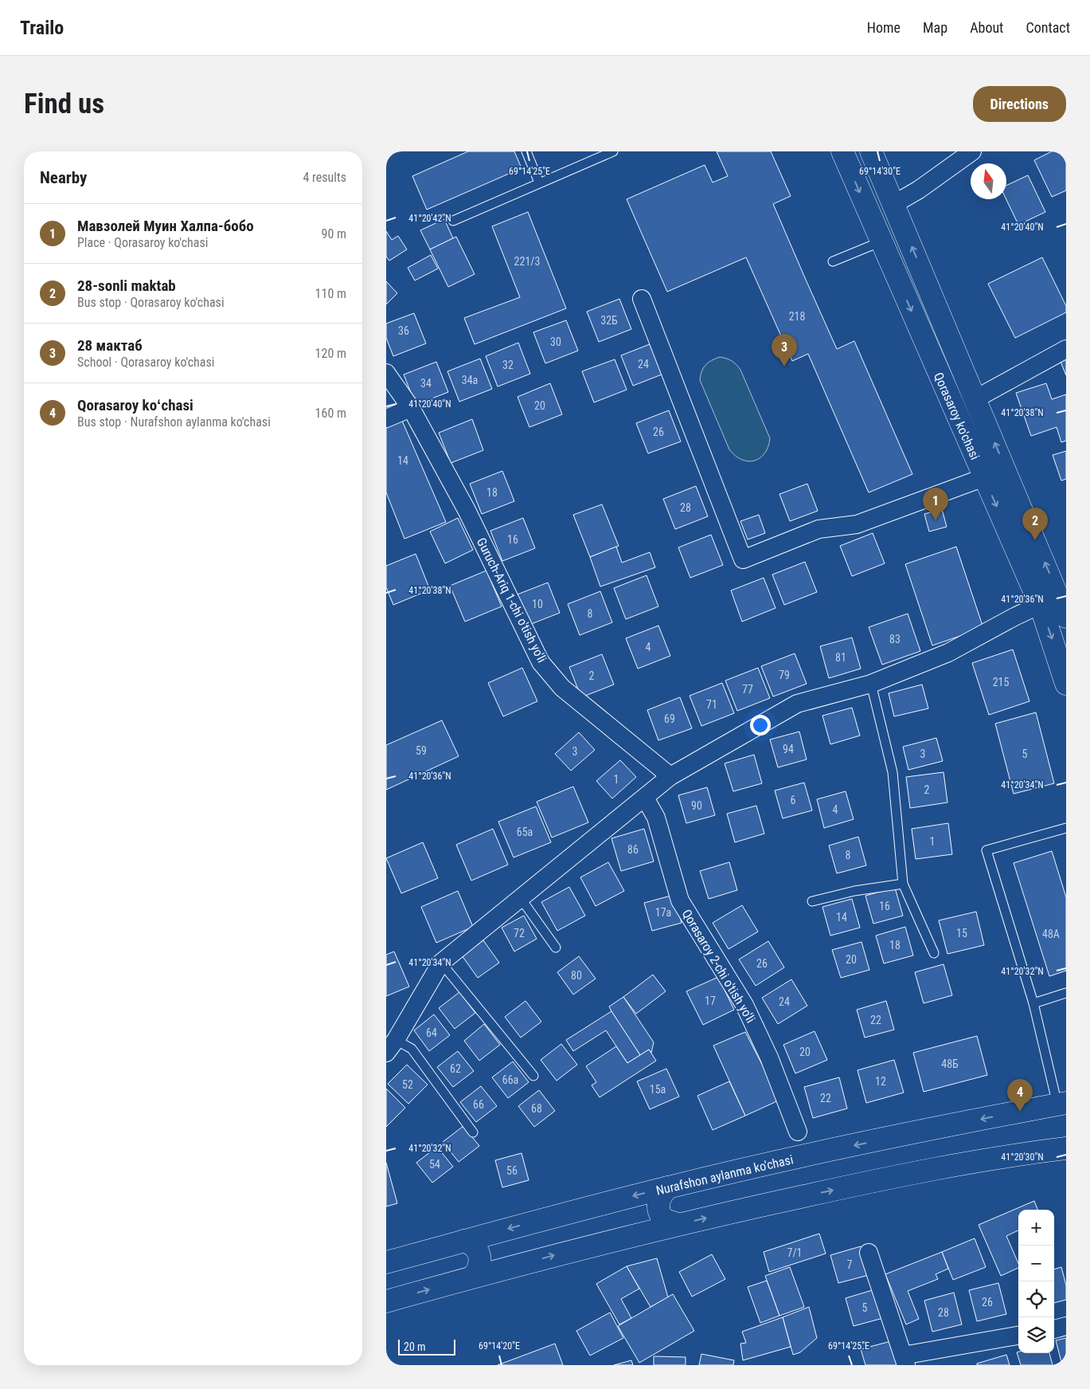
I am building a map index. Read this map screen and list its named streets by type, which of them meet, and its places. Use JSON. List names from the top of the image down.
{
  "streets": {
    "main road": ["Qorasaroy ko'chasi", "Nurafshon aylanma ko'chasi"],
    "street": ["Guruch-Ariq 1-chi o'tish yo'li", "Qorasaroy 2-chi o'tish yo'li"]
  },
  "house_numbers": [
    "221/3",
    "218",
    "32Б",
    "36",
    "30",
    "24",
    "32",
    "34а",
    "34",
    "20",
    "26",
    "14",
    "18",
    "28",
    "16",
    "10",
    "8",
    "83",
    "4",
    "81",
    "79",
    "2",
    "215",
    "77",
    "71",
    "69",
    "94",
    "59",
    "3",
    "3",
    "5",
    "1",
    "2",
    "6",
    "90",
    "4",
    "65a",
    "1",
    "86",
    "8",
    "16",
    "17a",
    "14",
    "72",
    "15",
    "48A",
    "18",
    "20",
    "26",
    "80",
    "17",
    "24",
    "22",
    "64",
    "20",
    "48Б",
    "62",
    "66a",
    "12",
    "52",
    "15a",
    "22",
    "66",
    "68",
    "54",
    "56",
    "7/1",
    "7",
    "26",
    "5",
    "28"
  ],
  "scale_bar": "20 m",
  "north": "top",
  "page": {
    "header": "Trailo",
    "nav": [
      "Home",
      "Map",
      "About",
      "Contact"
    ],
    "buttons": "Directions",
    "title": "Find us",
    "heading": ["Nearby", "4 results"],
    "list": [
      {
        "mark": "1",
        "name": "Мавзолей Муин Халпа-бобо",
        "note": "Place · Qorasaroy ko'chasi",
        "value": "90 m"
      },
      {
        "mark": "2",
        "name": "28-sonli maktab",
        "note": "Bus stop · Qorasaroy ko'chasi",
        "value": "110 m"
      },
      {
        "mark": "3",
        "name": "28 мактаб",
        "note": "School · Qorasaroy ko'chasi",
        "value": "120 m"
      },
      {
        "mark": "4",
        "name": "Qorasaroy koʻchasi",
        "note": "Bus stop · Nurafshon aylanma ko'chasi",
        "value": "160 m"
      }
    ],
    "pins": [
      "3",
      "1",
      "2",
      "4"
    ],
    "map_buttons": ["+", "−"],
    "scale": "20 m"
  },
  "coordinates": [
    "69°14'25\"E",
    "69°14'30\"E",
    "41°20'42\"N",
    "41°20'40\"N",
    "41°20'38\"N",
    "41°20'36\"N",
    "41°20'34\"N",
    "41°20'32\"N",
    "41°20'30\"N",
    "69°14'20\"E"
  ]
}
